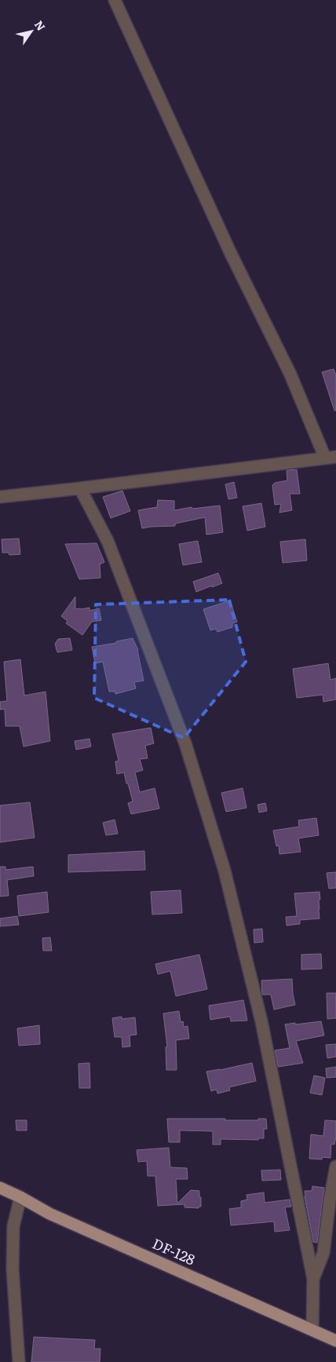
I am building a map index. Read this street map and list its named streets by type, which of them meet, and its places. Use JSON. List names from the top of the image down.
{
  "streets": {
    "main road": ["DF-128"]
  },
  "north": "top right"
}
